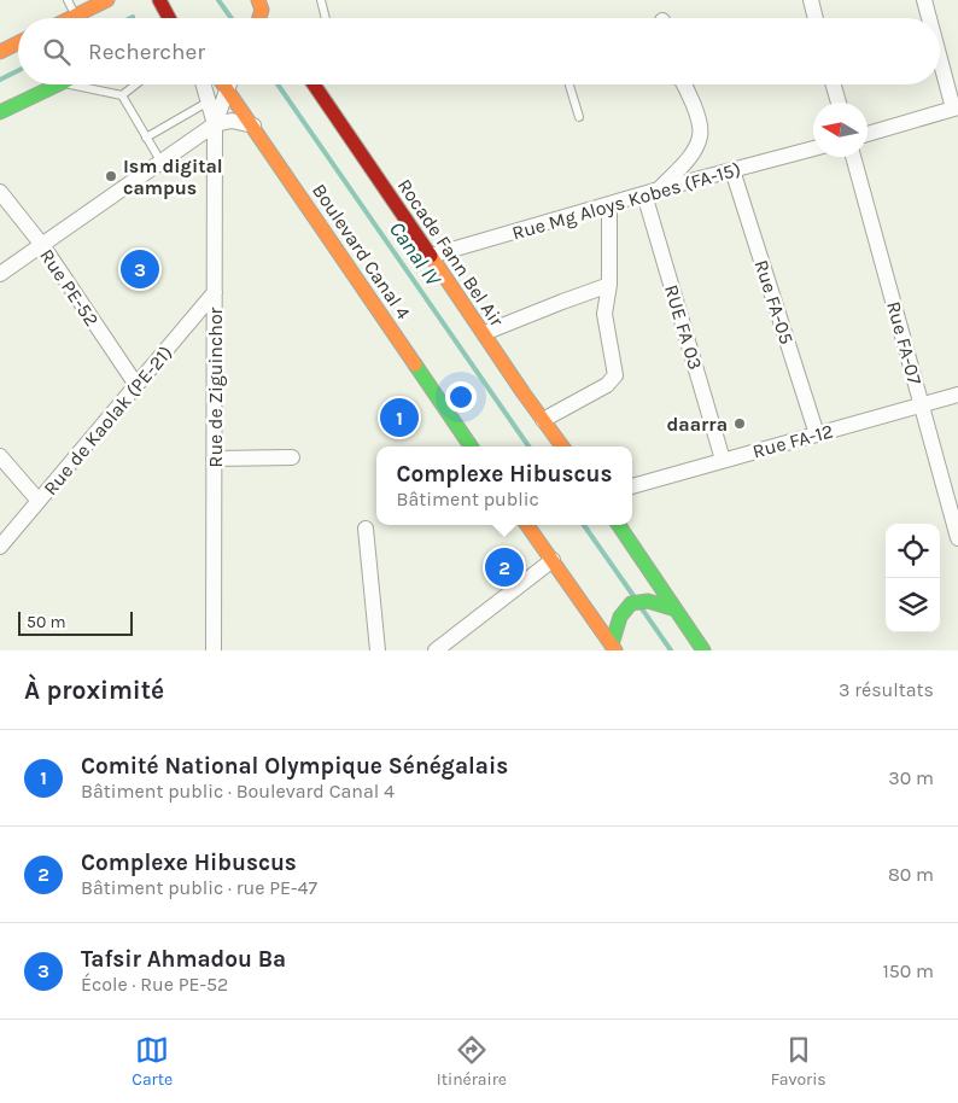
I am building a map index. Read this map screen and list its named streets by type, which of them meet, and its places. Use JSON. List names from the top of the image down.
{
  "streets": {
    "main road": ["Boulevard Canal 4", "Rocade Fann Bel Air"],
    "street": [
      "Rue Mg Aloys Kobes (FA-15)",
      "Rue PE-52",
      "Rue FA-05",
      "RUE FA 03",
      "Rue FA-07",
      "Rue de Ziguinchor",
      "Rue de Kaolak (PE-21)",
      "Rue FA-12"
    ]
  },
  "crossings": [
    ["Rue Mg Aloys Kobes (FA-15)", "Rocade Fann Bel Air"],
    ["Rue Mg Aloys Kobes (FA-15)", "Rue FA-05"],
    ["Rue Mg Aloys Kobes (FA-15)", "RUE FA 03"],
    ["Rue PE-52", "Rue de Kaolak (PE-21)"],
    ["Rue FA-05", "Rue FA-12"],
    ["RUE FA 03", "Rue FA-12"],
    ["Rue FA-07", "Rue FA-12"],
    ["Rue de Ziguinchor", "Rue de Kaolak (PE-21)"]
  ],
  "water": ["Canal IV"],
  "places": ["Ism digital campus", "daarra"],
  "scale_bar": "50 m",
  "north": "left",
  "page": {
    "search": "Rechercher",
    "pins": ["3", "1", "2"],
    "popup": ["Complexe Hibuscus", "Bâtiment public"],
    "scale": "50 m",
    "heading": ["À proximité", "3 résultats"],
    "list": [
      {
        "mark": "1",
        "name": "Comité National Olympique Sénégalais",
        "note": "Bâtiment public · Boulevard Canal 4",
        "value": "30 m"
      },
      {
        "mark": "2",
        "name": "Complexe Hibuscus",
        "note": "Bâtiment public · rue PE-47",
        "value": "80 m"
      },
      {
        "mark": "3",
        "name": "Tafsir Ahmadou Ba",
        "note": "École · Rue PE-52",
        "value": "150 m"
      }
    ],
    "nav": ["Carte", "Itinéraire", "Favoris"]
  }
}
